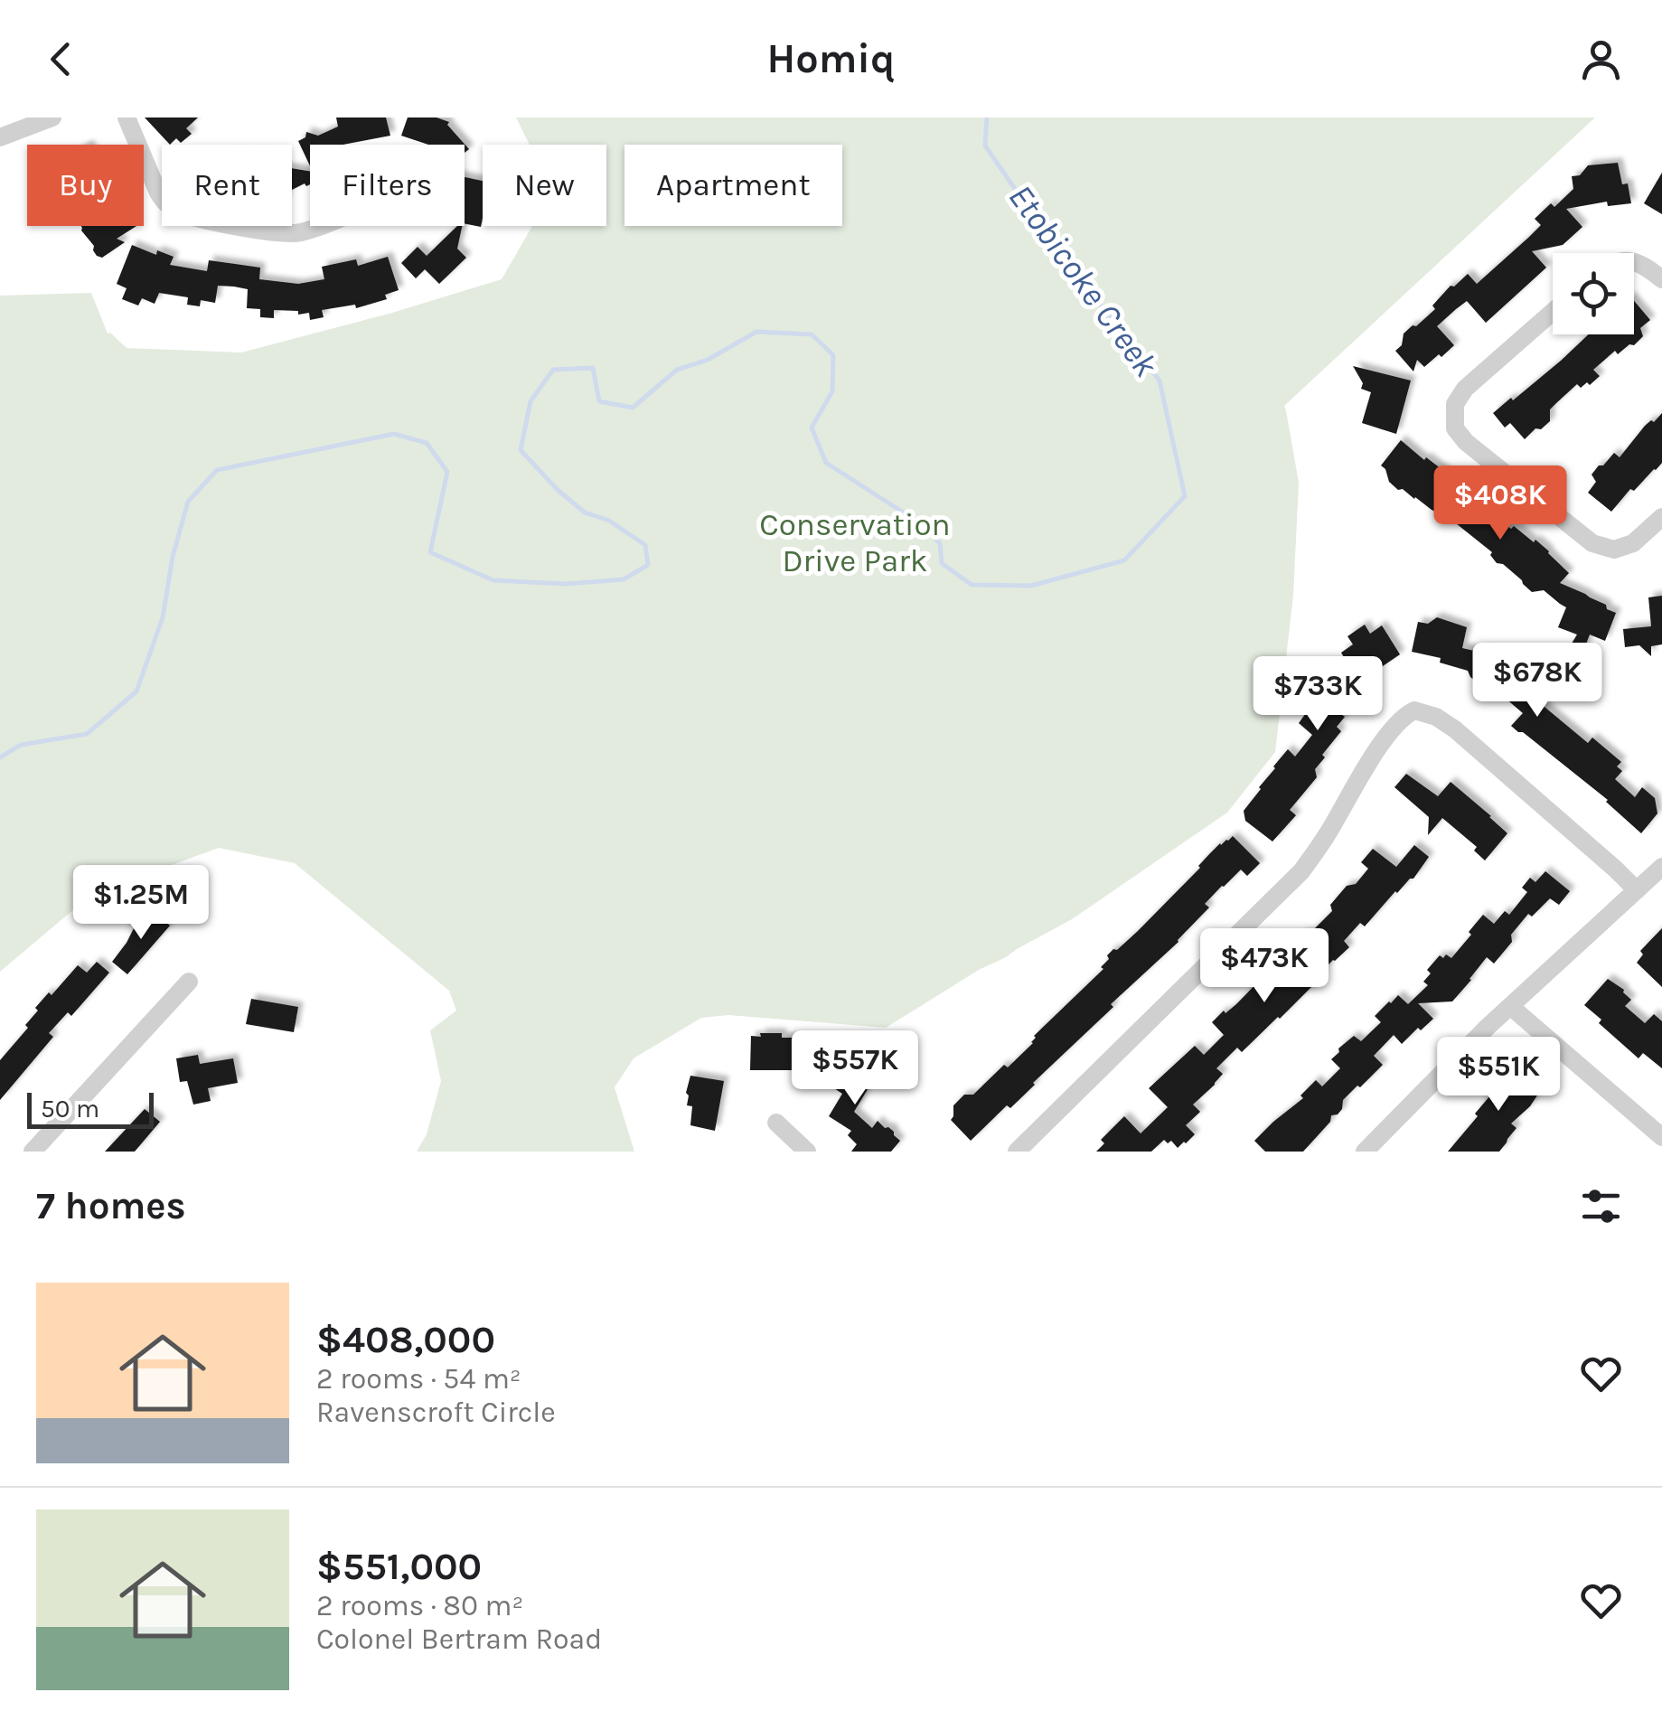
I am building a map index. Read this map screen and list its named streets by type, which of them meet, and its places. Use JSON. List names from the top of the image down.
{
  "water": ["Etobicoke Creek"],
  "parks": ["Conservation Drive Park"],
  "scale_bar": "50 m",
  "page": {
    "header": "Homiq",
    "chip": [
      "Buy",
      "Rent",
      "Filters",
      "New",
      "Apartment"
    ],
    "price": [
      "$408K",
      "$678K",
      "$733K",
      "$1.25M",
      "$473K",
      "$557K",
      "$551K"
    ],
    "scale": "50 m",
    "heading": "7 homes",
    "list": [
      {
        "name": "$408,000",
        "note": "2 rooms · 54 m² · Ravenscroft Circle"
      },
      {
        "name": "$551,000",
        "note": "2 rooms · 80 m² · Colonel Bertram Road"
      }
    ]
  }
}
